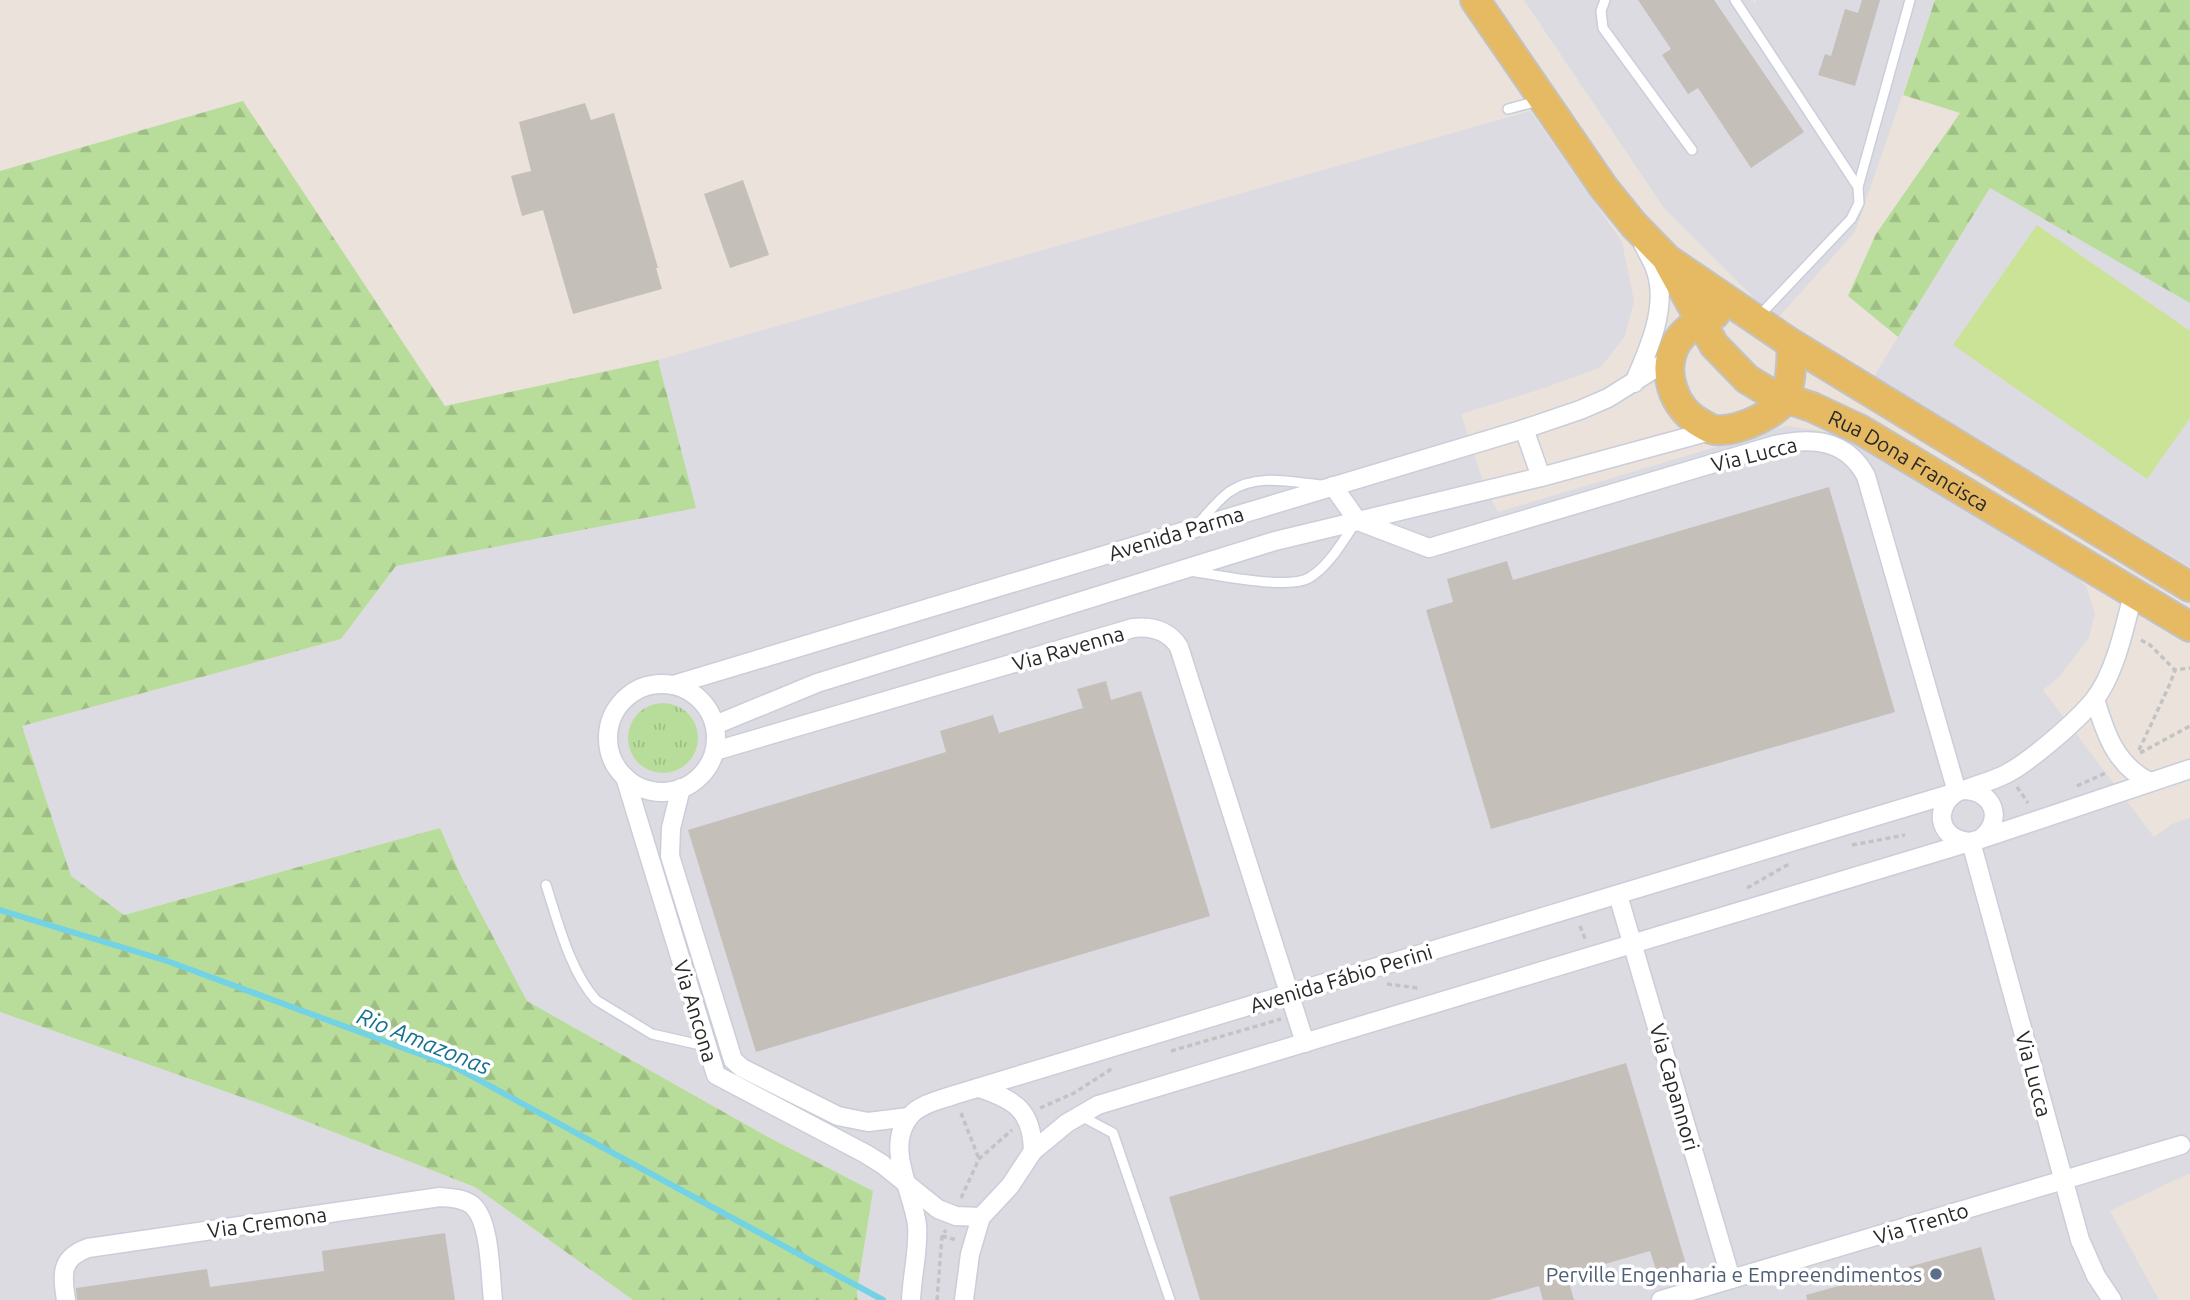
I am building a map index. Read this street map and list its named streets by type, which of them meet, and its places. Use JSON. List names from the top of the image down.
{
  "streets": {
    "main road": ["Rua Dona Francisca"],
    "street": [
      "Via Lucca",
      "Avenida Parma",
      "Via Ravenna",
      "Avenida Fábio Perini",
      "Via Ancona",
      "Via Capannori",
      "Via Cremona",
      "Via Trento"
    ]
  },
  "crossings": [
    ["Via Lucca", "Avenida Parma"],
    ["Via Lucca", "Avenida Fábio Perini"],
    ["Via Lucca", "Via Trento"],
    ["Rua Dona Francisca", "Avenida Fábio Perini"],
    ["Avenida Parma", "Via Ravenna"],
    ["Avenida Parma", "Via Ancona"],
    ["Via Ravenna", "Avenida Fábio Perini"],
    ["Via Ravenna", "Via Ancona"],
    ["Avenida Fábio Perini", "Via Ancona"],
    ["Avenida Fábio Perini", "Via Capannori"],
    ["Via Capannori", "Via Trento"]
  ],
  "water": ["Rio Amazonas"],
  "places": ["Perville Engenharia e Empreendimentos"]
}
